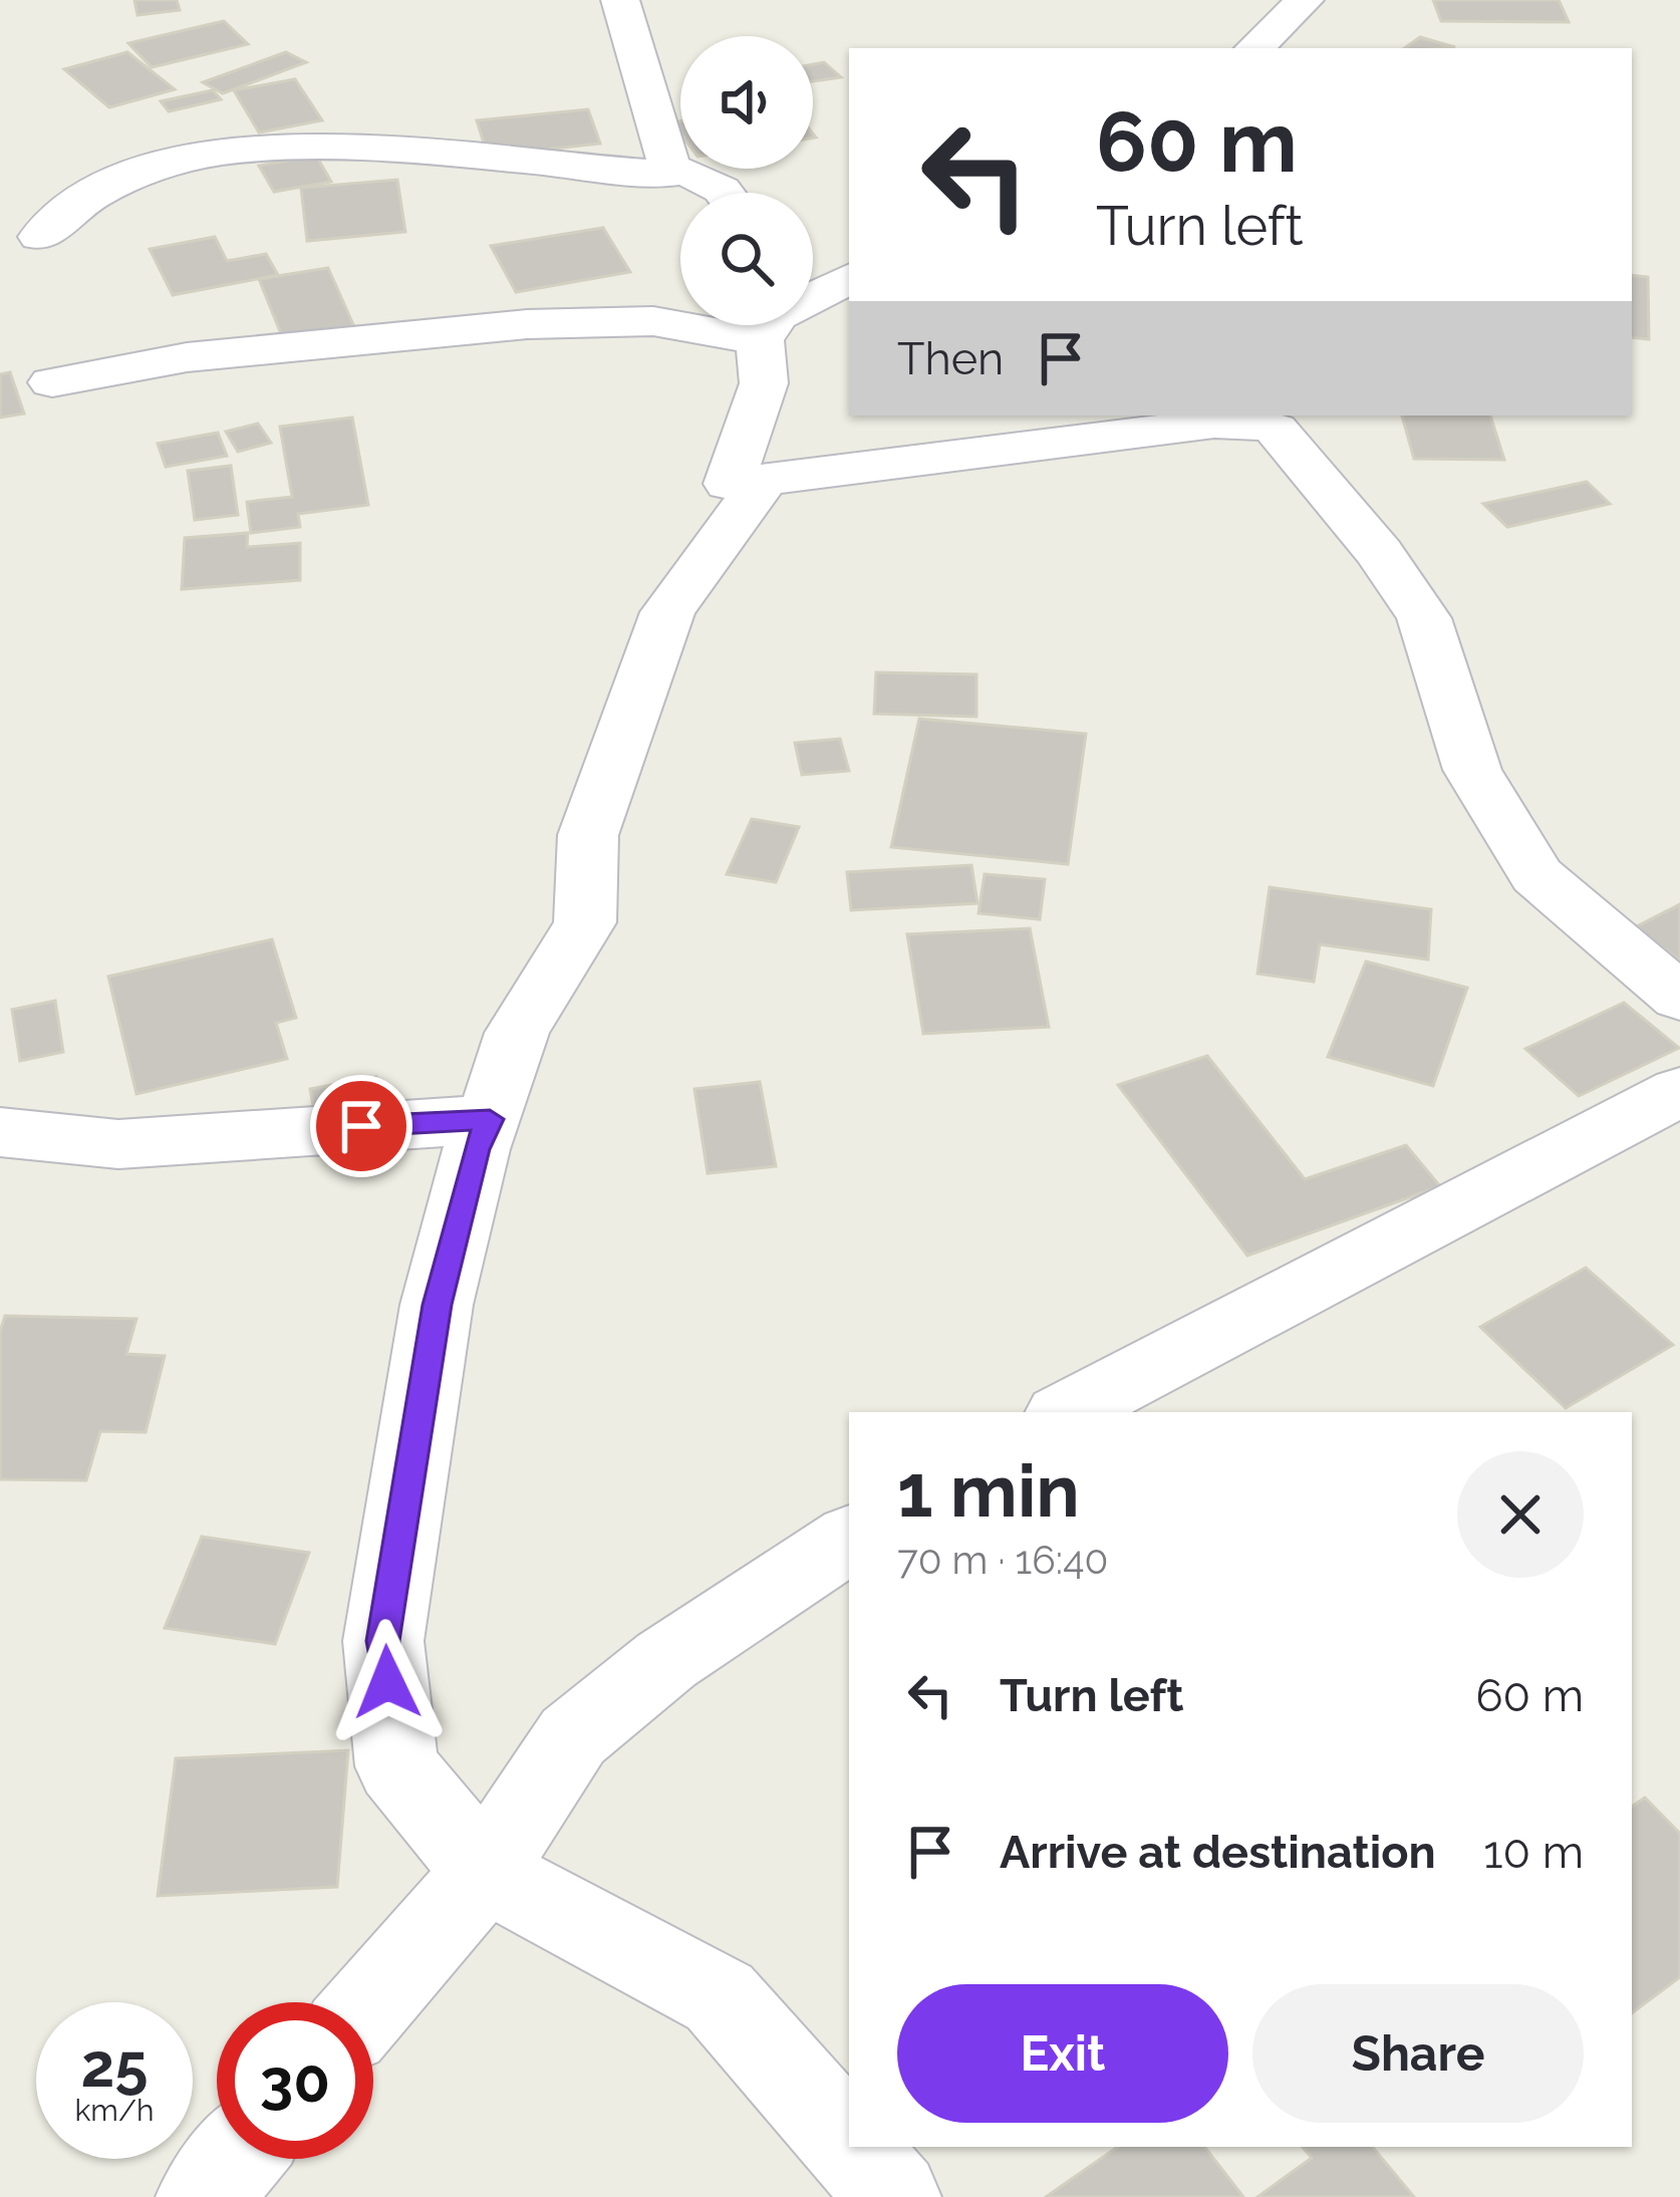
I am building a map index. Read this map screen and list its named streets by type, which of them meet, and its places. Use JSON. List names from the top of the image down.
{
  "page": {
    "turn": ["60 m", "Turn left"],
    "then": "Then",
    "heading": ["1 min", "70 m · 16:40"],
    "list": [
      {
        "name": "Turn left",
        "value": "60 m"
      },
      {
        "name": "Arrive at destination",
        "value": "10 m"
      }
    ],
    "buttons": ["Exit", "Share"],
    "speed": "25 km/h",
    "limit": "30"
  }
}
